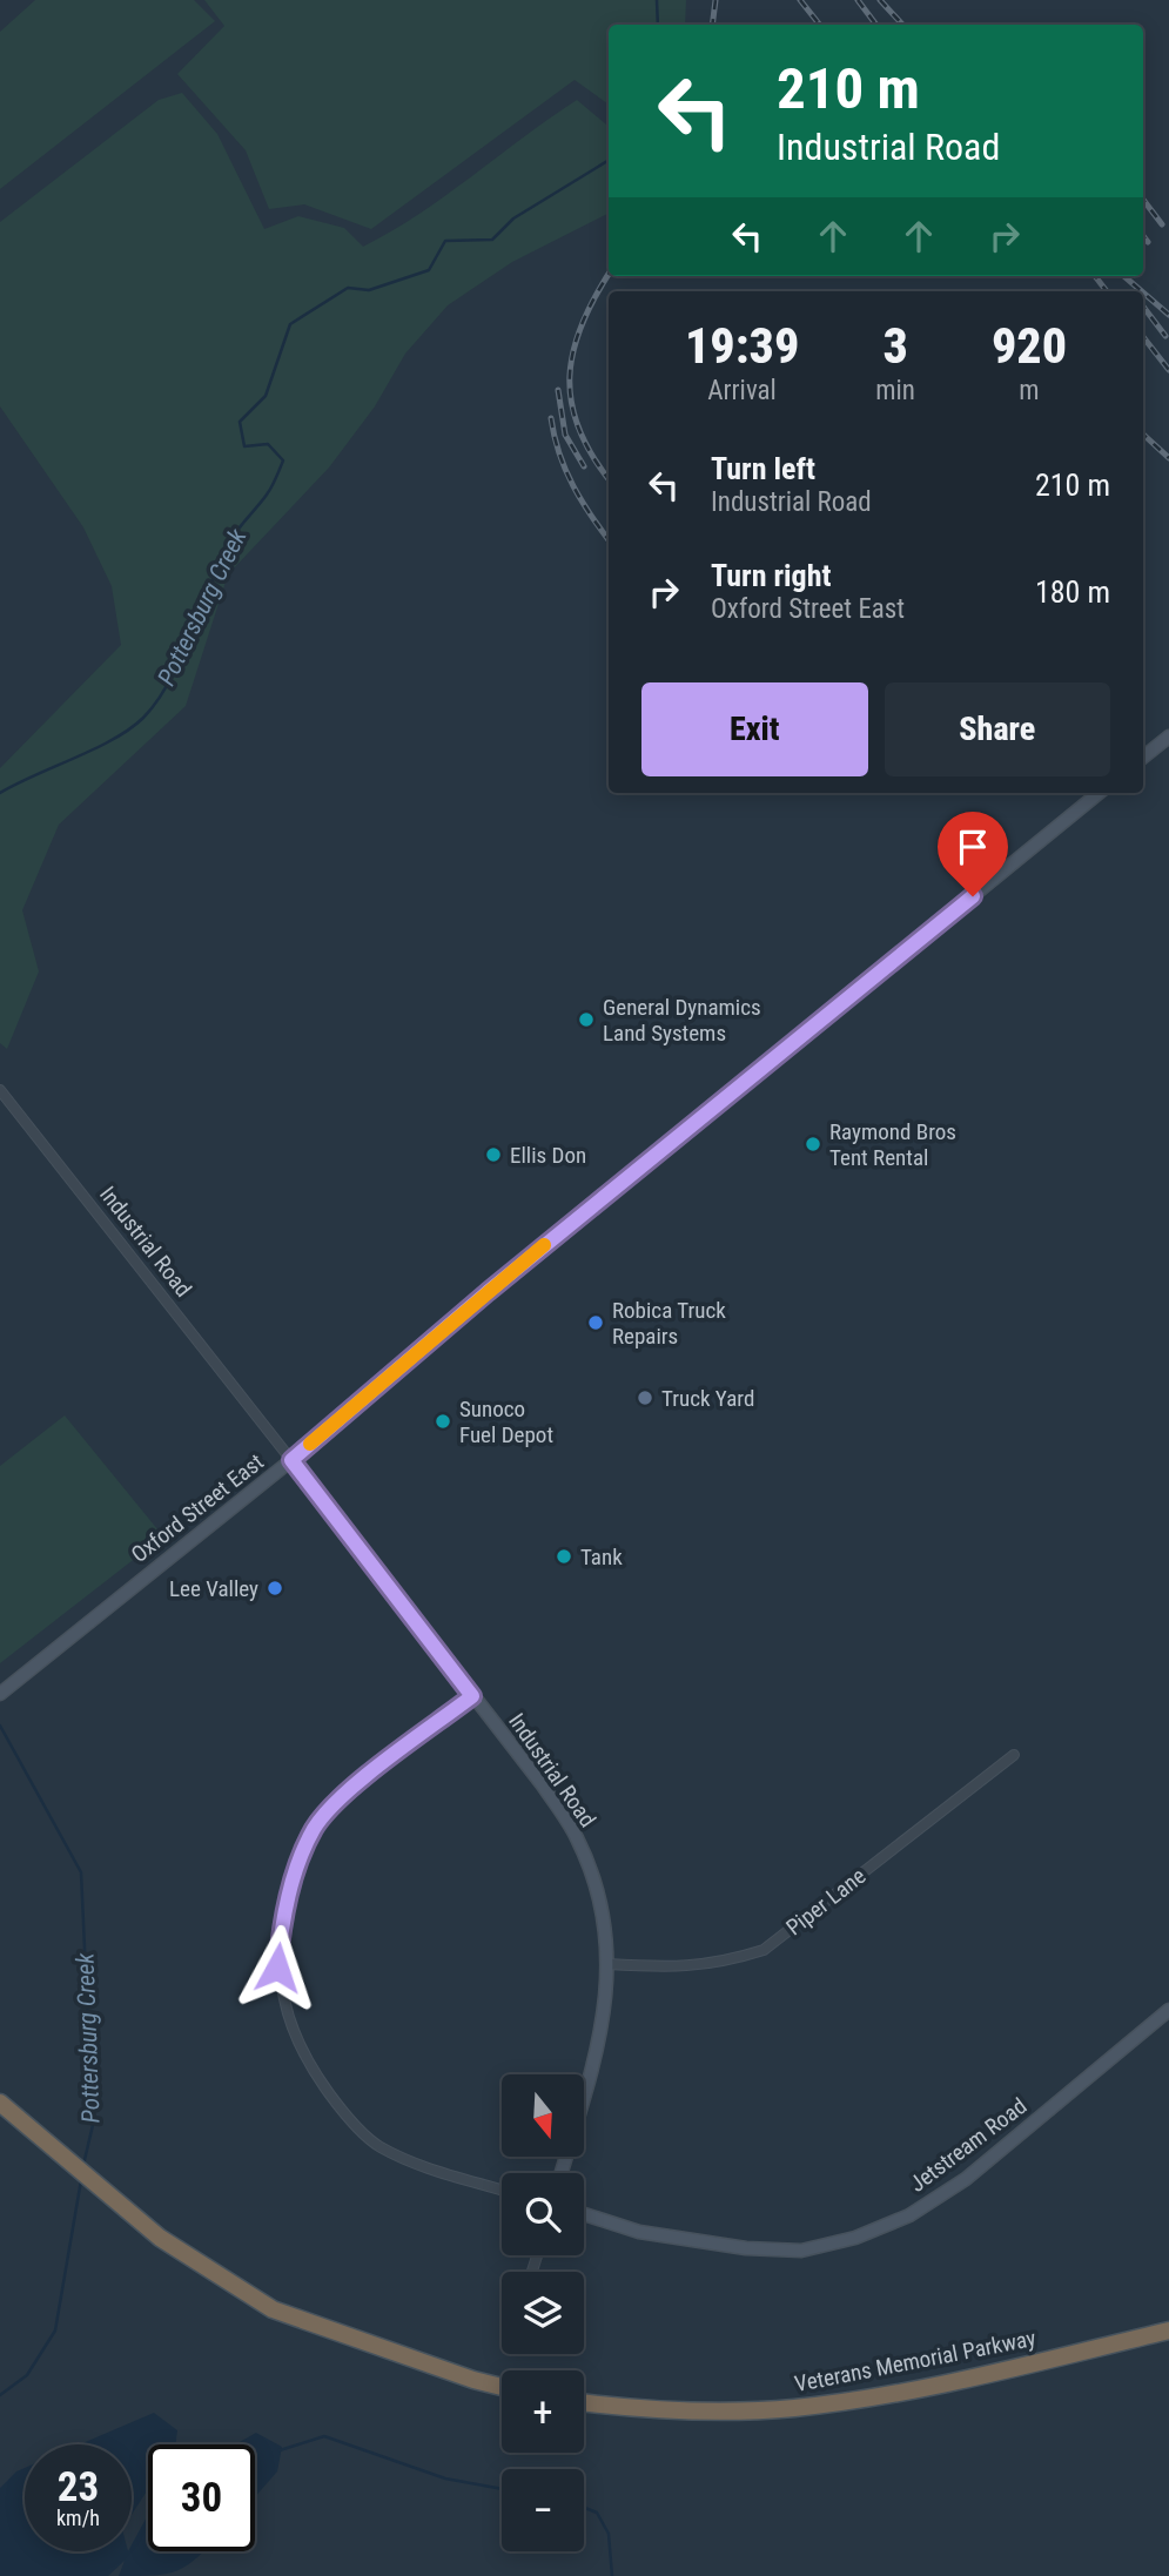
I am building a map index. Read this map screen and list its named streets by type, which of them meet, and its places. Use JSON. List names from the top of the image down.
{
  "streets": {
    "highway": ["Veterans Memorial Parkway"],
    "street": [
      "Industrial Road",
      "Oxford Street East",
      "Piper Lane",
      "Jetstream Road"
    ]
  },
  "crossings": [
    ["Industrial Road", "Oxford Street East"],
    ["Industrial Road", "Piper Lane"]
  ],
  "water": ["Pottersburg Creek"],
  "places": [
    "General Dynamics Land Systems",
    "Raymond Bros Tent Rental",
    "Ellis Don",
    "Robica Truck Repairs",
    "Truck Yard",
    "Sunoco Fuel Depot",
    "Tank",
    "Lee Valley"
  ],
  "north": "bottom",
  "page": {
    "turn": ["210 m", "Industrial Road"],
    "eta": [
      "19:39",
      "Arrival",
      "3",
      "min",
      "920",
      "m"
    ],
    "list": [
      {
        "name": "Turn left",
        "note": "Industrial Road",
        "value": "210 m"
      },
      {
        "name": "Turn right",
        "note": "Oxford Street East",
        "value": "180 m"
      }
    ],
    "buttons": ["Exit", "Share"],
    "map_buttons": ["+", "−"],
    "speed": "23 km/h",
    "limit": "30"
  }
}
